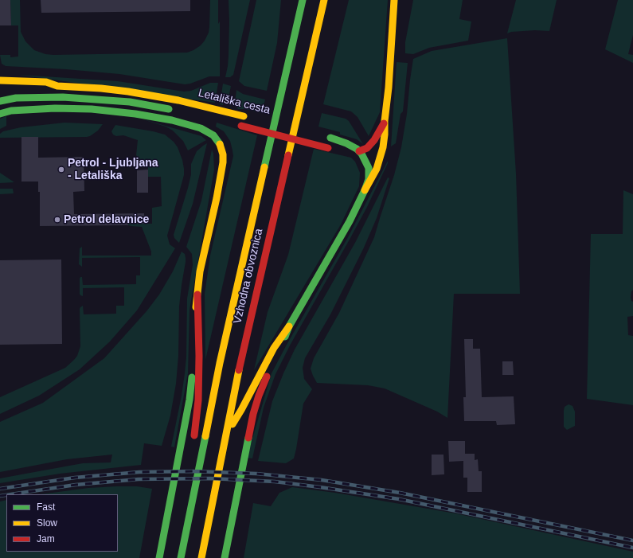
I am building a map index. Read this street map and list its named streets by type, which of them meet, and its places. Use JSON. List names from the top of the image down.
{
  "streets": {
    "main road": ["Letališka cesta", "Vzhodna obvoznica"]
  },
  "places": ["Petrol - Ljubljana - Letališka", "Petrol delavnice"],
  "legend": ["Fast", "Slow", "Jam"]
}
